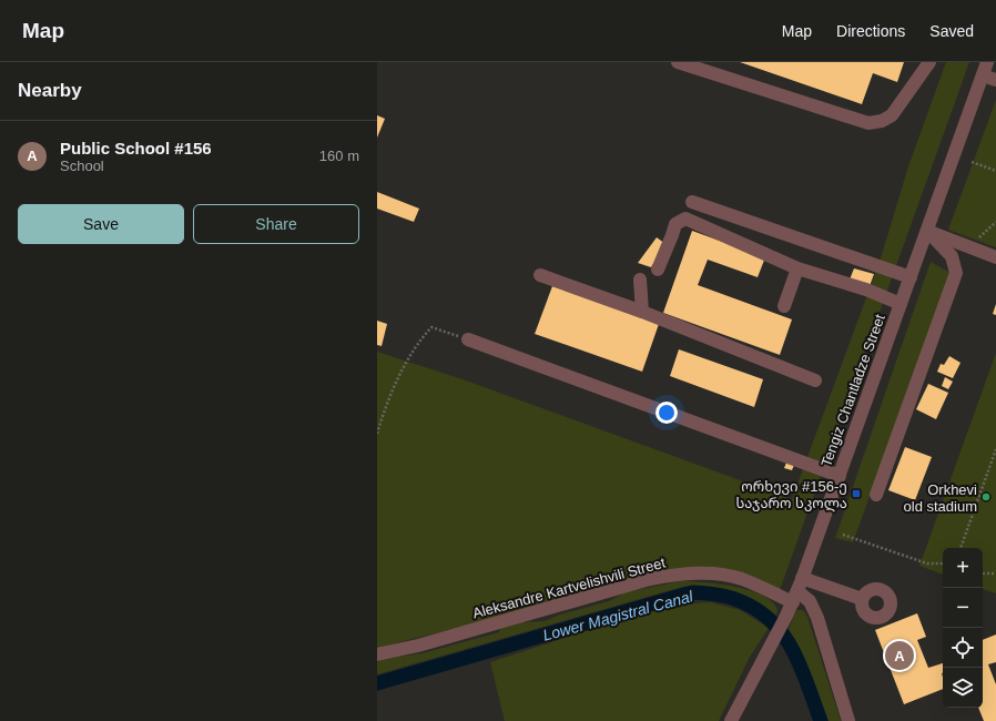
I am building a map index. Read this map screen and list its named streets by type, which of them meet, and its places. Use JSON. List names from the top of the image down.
{
  "streets": {
    "street": ["Tengiz Chantladze Street", "Aleksandre Kartvelishvili Street"]
  },
  "crossings": [
    ["Tengiz Chantladze Street", "Aleksandre Kartvelishvili Street"]
  ],
  "water": ["Lower Magistral Canal"],
  "places": {
    "transit": ["ორხევი #156-ე საჯარო სკოლა"],
    "other": ["Orkhevi old stadium"]
  },
  "page": {
    "header": "Map",
    "nav": ["Map", "Directions", "Saved"],
    "heading": "Nearby",
    "list": [
      {
        "mark": "A",
        "name": "Public School #156",
        "note": "School",
        "value": "160 m"
      }
    ],
    "buttons": ["Save", "Share"],
    "map_buttons": ["+", "−"],
    "pins": "A"
  }
}
